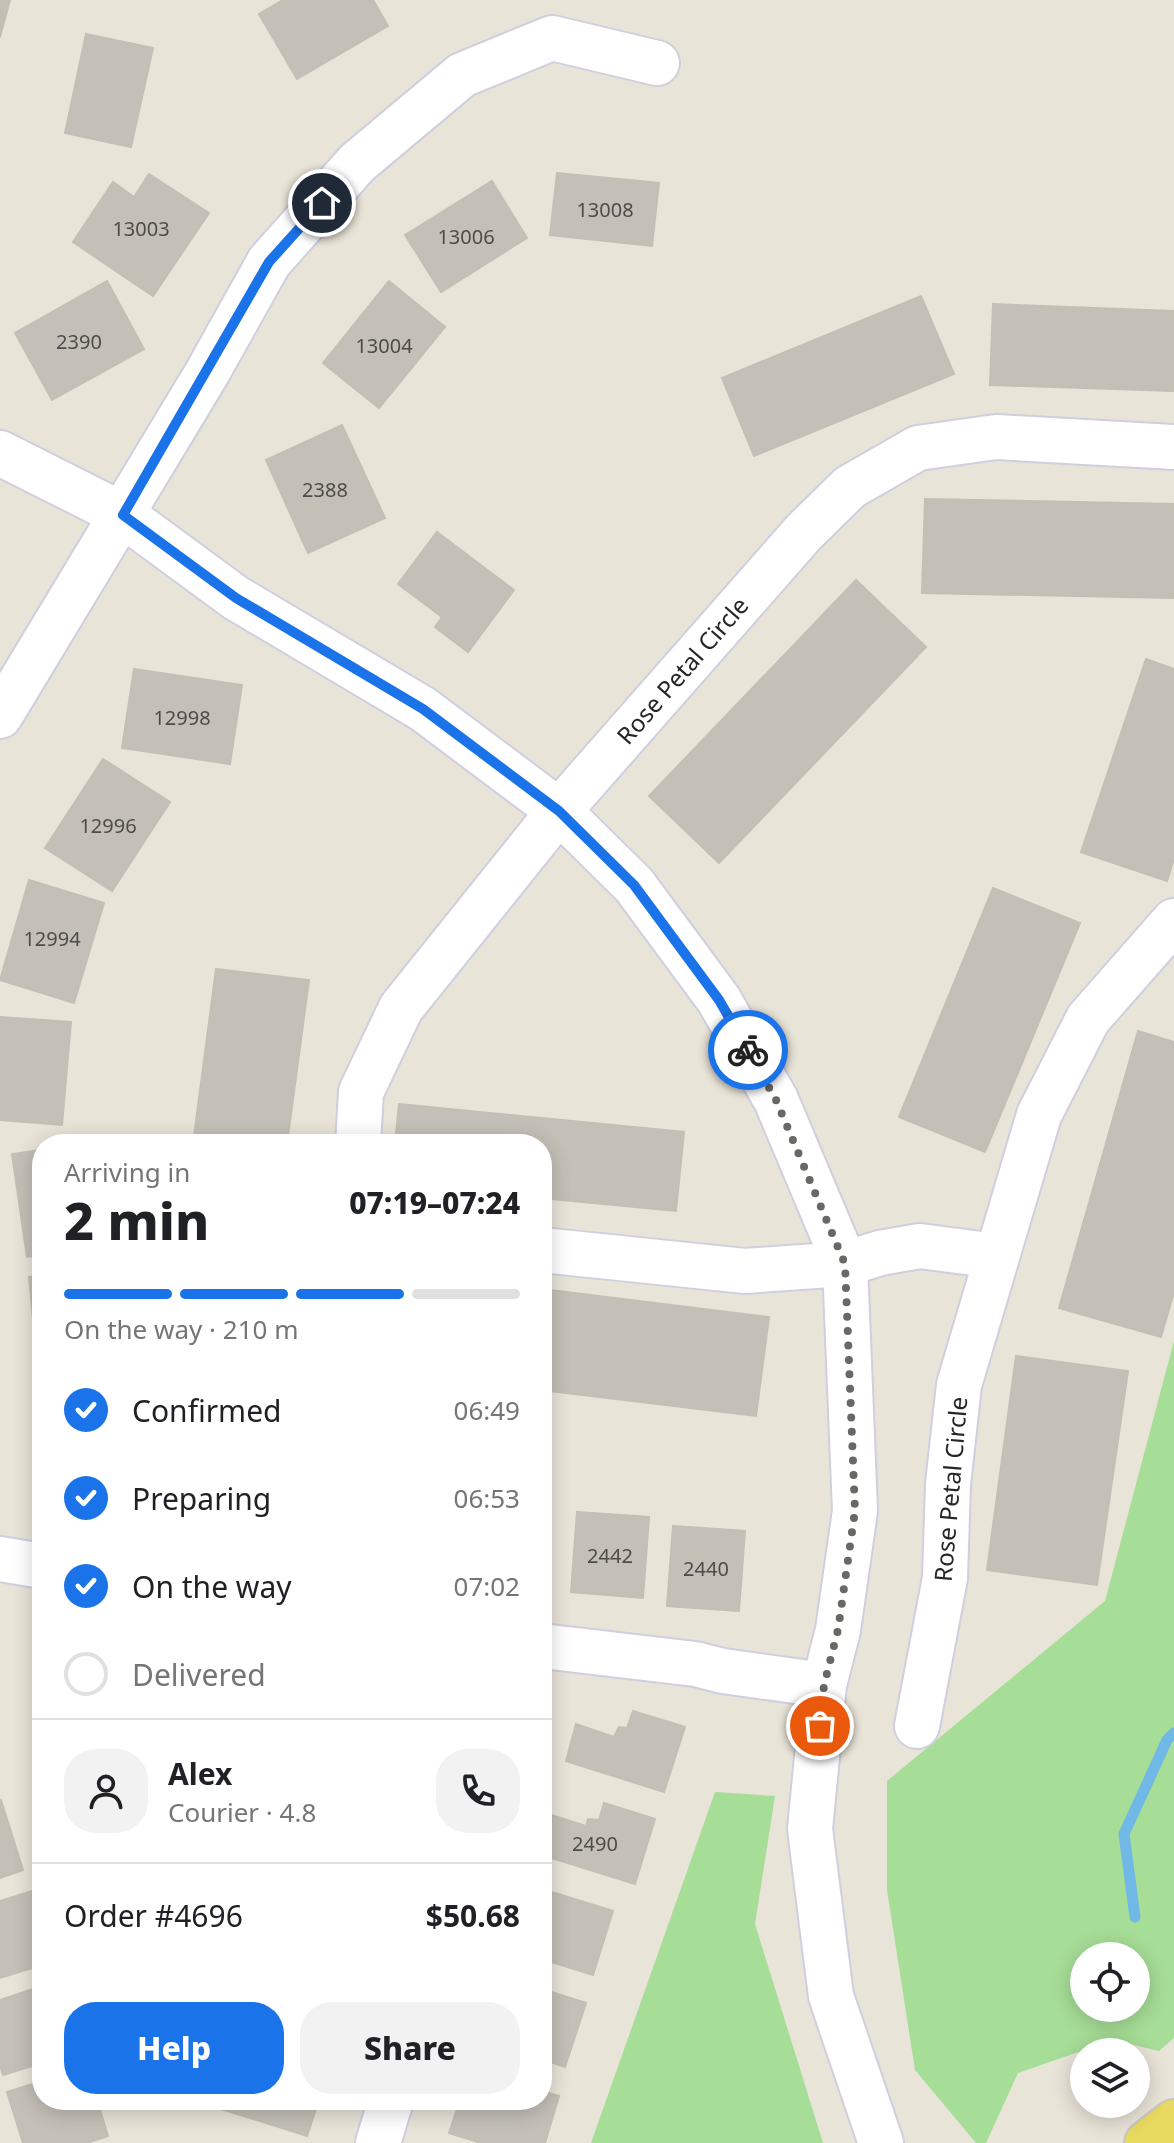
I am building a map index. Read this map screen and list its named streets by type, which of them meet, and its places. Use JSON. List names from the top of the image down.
{
  "streets": {
    "street": ["Rose Petal Circle"]
  },
  "house_numbers": [
    "13008",
    "13003",
    "13006",
    "2390",
    "13004",
    "2388",
    "12998",
    "12996",
    "12994",
    "2442",
    "2440",
    "2490"
  ],
  "page": {
    "heading": ["2 min", "Arriving in", "07:19–07:24"],
    "panel": [
      "Alex",
      "Courier · 4.8",
      "Order #4696",
      "$50.68"
    ],
    "bar": "On the way · 210 m",
    "list": [
      ["Confirmed", "06:49"],
      ["Preparing", "06:53"],
      ["On the way", "07:02"],
      "Delivered"
    ],
    "buttons": ["Help", "Share"]
  }
}
